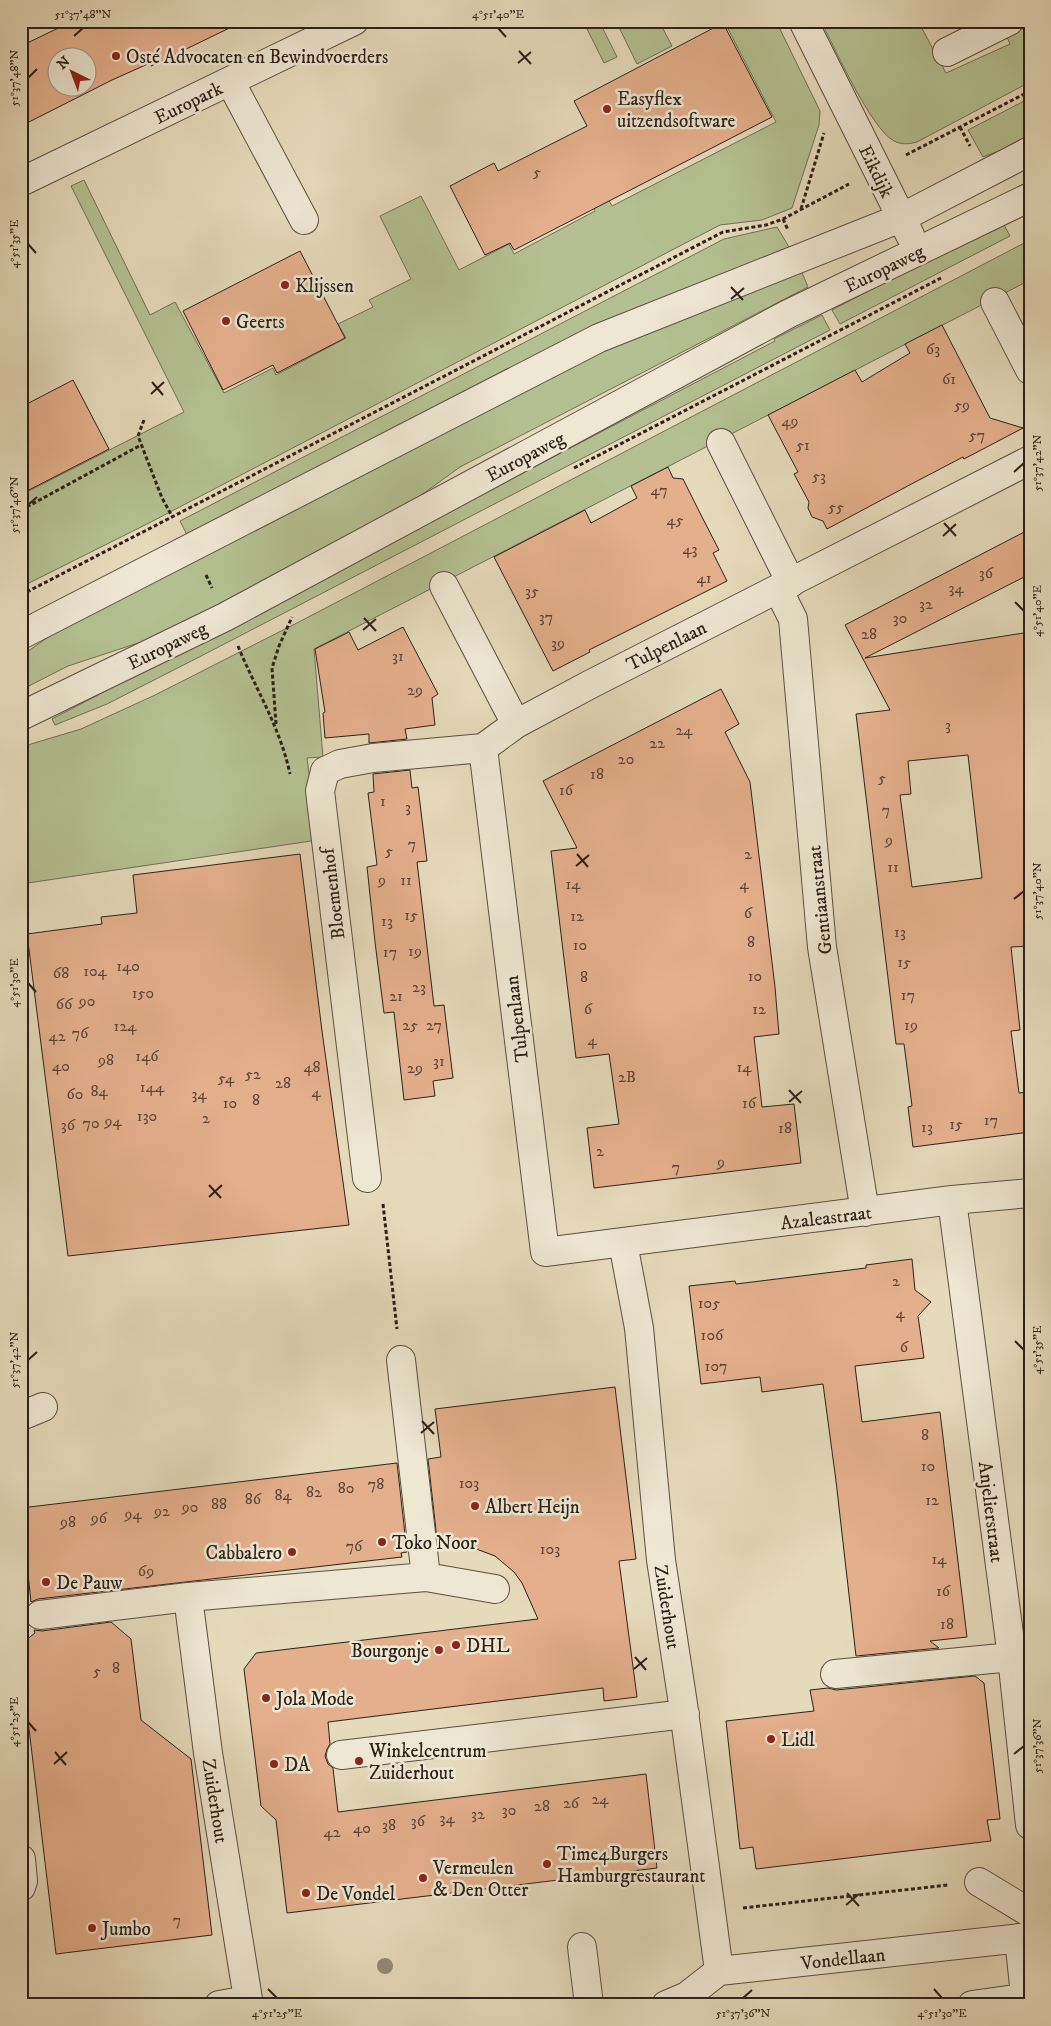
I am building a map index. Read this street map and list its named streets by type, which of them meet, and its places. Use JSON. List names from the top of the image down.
{
  "streets": {
    "street": [
      "Europark",
      "Eikdijk",
      "Europaweg",
      "Tulpenlaan",
      "Bloemenhof",
      "Gentiaanstraat",
      "Azaleastraat",
      "Anjelierstraat",
      "Zuiderhout",
      "Vondellaan"
    ]
  },
  "crossings": [
    ["Eikdijk", "Europaweg"],
    ["Tulpenlaan", "Bloemenhof"],
    ["Tulpenlaan", "Gentiaanstraat"],
    ["Tulpenlaan", "Azaleastraat"],
    ["Tulpenlaan", "Zuiderhout"],
    ["Gentiaanstraat", "Azaleastraat"],
    ["Azaleastraat", "Anjelierstraat"],
    ["Azaleastraat", "Zuiderhout"],
    ["Zuiderhout", "Vondellaan"]
  ],
  "places": [
    "Osté Advocaten en Bewindvoerders",
    "Easyflex uitzendsoftware",
    "Klijssen",
    "Geerts",
    "Albert Heijn",
    "Toko Noor",
    "Cabbalero",
    "De Pauw",
    "DHL",
    "Bourgonje",
    "Jola Mode",
    "Lidl",
    "Winkelcentrum Zuiderhout",
    "DA",
    "Time4Burgers Hamburgrestaurant",
    "Vermeulen & Den Otter",
    "De Vondel",
    "Jumbo"
  ],
  "house_numbers": [
    "5",
    "63",
    "61",
    "59",
    "49",
    "57",
    "51",
    "53",
    "47",
    "55",
    "45",
    "43",
    "36",
    "41",
    "34",
    "35",
    "32",
    "37",
    "30",
    "28",
    "39",
    "31",
    "29",
    "3",
    "24",
    "22",
    "20",
    "18",
    "5",
    "16",
    "1",
    "3",
    "7",
    "9",
    "7",
    "5",
    "2",
    "11",
    "9",
    "11",
    "14",
    "4",
    "6",
    "15",
    "12",
    "13",
    "13",
    "8",
    "10",
    "19",
    "17",
    "15",
    "140",
    "104",
    "68",
    "10",
    "8",
    "23",
    "150",
    "17",
    "21",
    "90",
    "66",
    "6",
    "12",
    "25",
    "27",
    "19",
    "124",
    "76",
    "42",
    "4",
    "146",
    "98",
    "31",
    "40",
    "48",
    "14",
    "29",
    "52",
    "2B",
    "54",
    "28",
    "144",
    "84",
    "4",
    "60",
    "34",
    "8",
    "10",
    "16",
    "130",
    "2",
    "17",
    "94",
    "70",
    "15",
    "36",
    "13",
    "18",
    "2",
    "9",
    "7",
    "2",
    "105",
    "4",
    "106",
    "6",
    "107",
    "8",
    "10",
    "103",
    "78",
    "80",
    "82",
    "84",
    "86",
    "12",
    "88",
    "90",
    "92",
    "94",
    "96",
    "98",
    "76",
    "103",
    "14",
    "69",
    "16",
    "18",
    "8",
    "5",
    "24",
    "26",
    "28",
    "30",
    "32",
    "34",
    "36",
    "38",
    "40",
    "42",
    "7"
  ],
  "north": "top left",
  "coordinates": [
    "51°37'48\"N",
    "4°51'40\"E",
    "4°51'35\"E",
    "51°37'42\"N",
    "51°37'46\"N",
    "51°37'40\"N",
    "4°51'30\"E",
    "4°51'25\"E",
    "51°37'36\"N"
  ]
}
